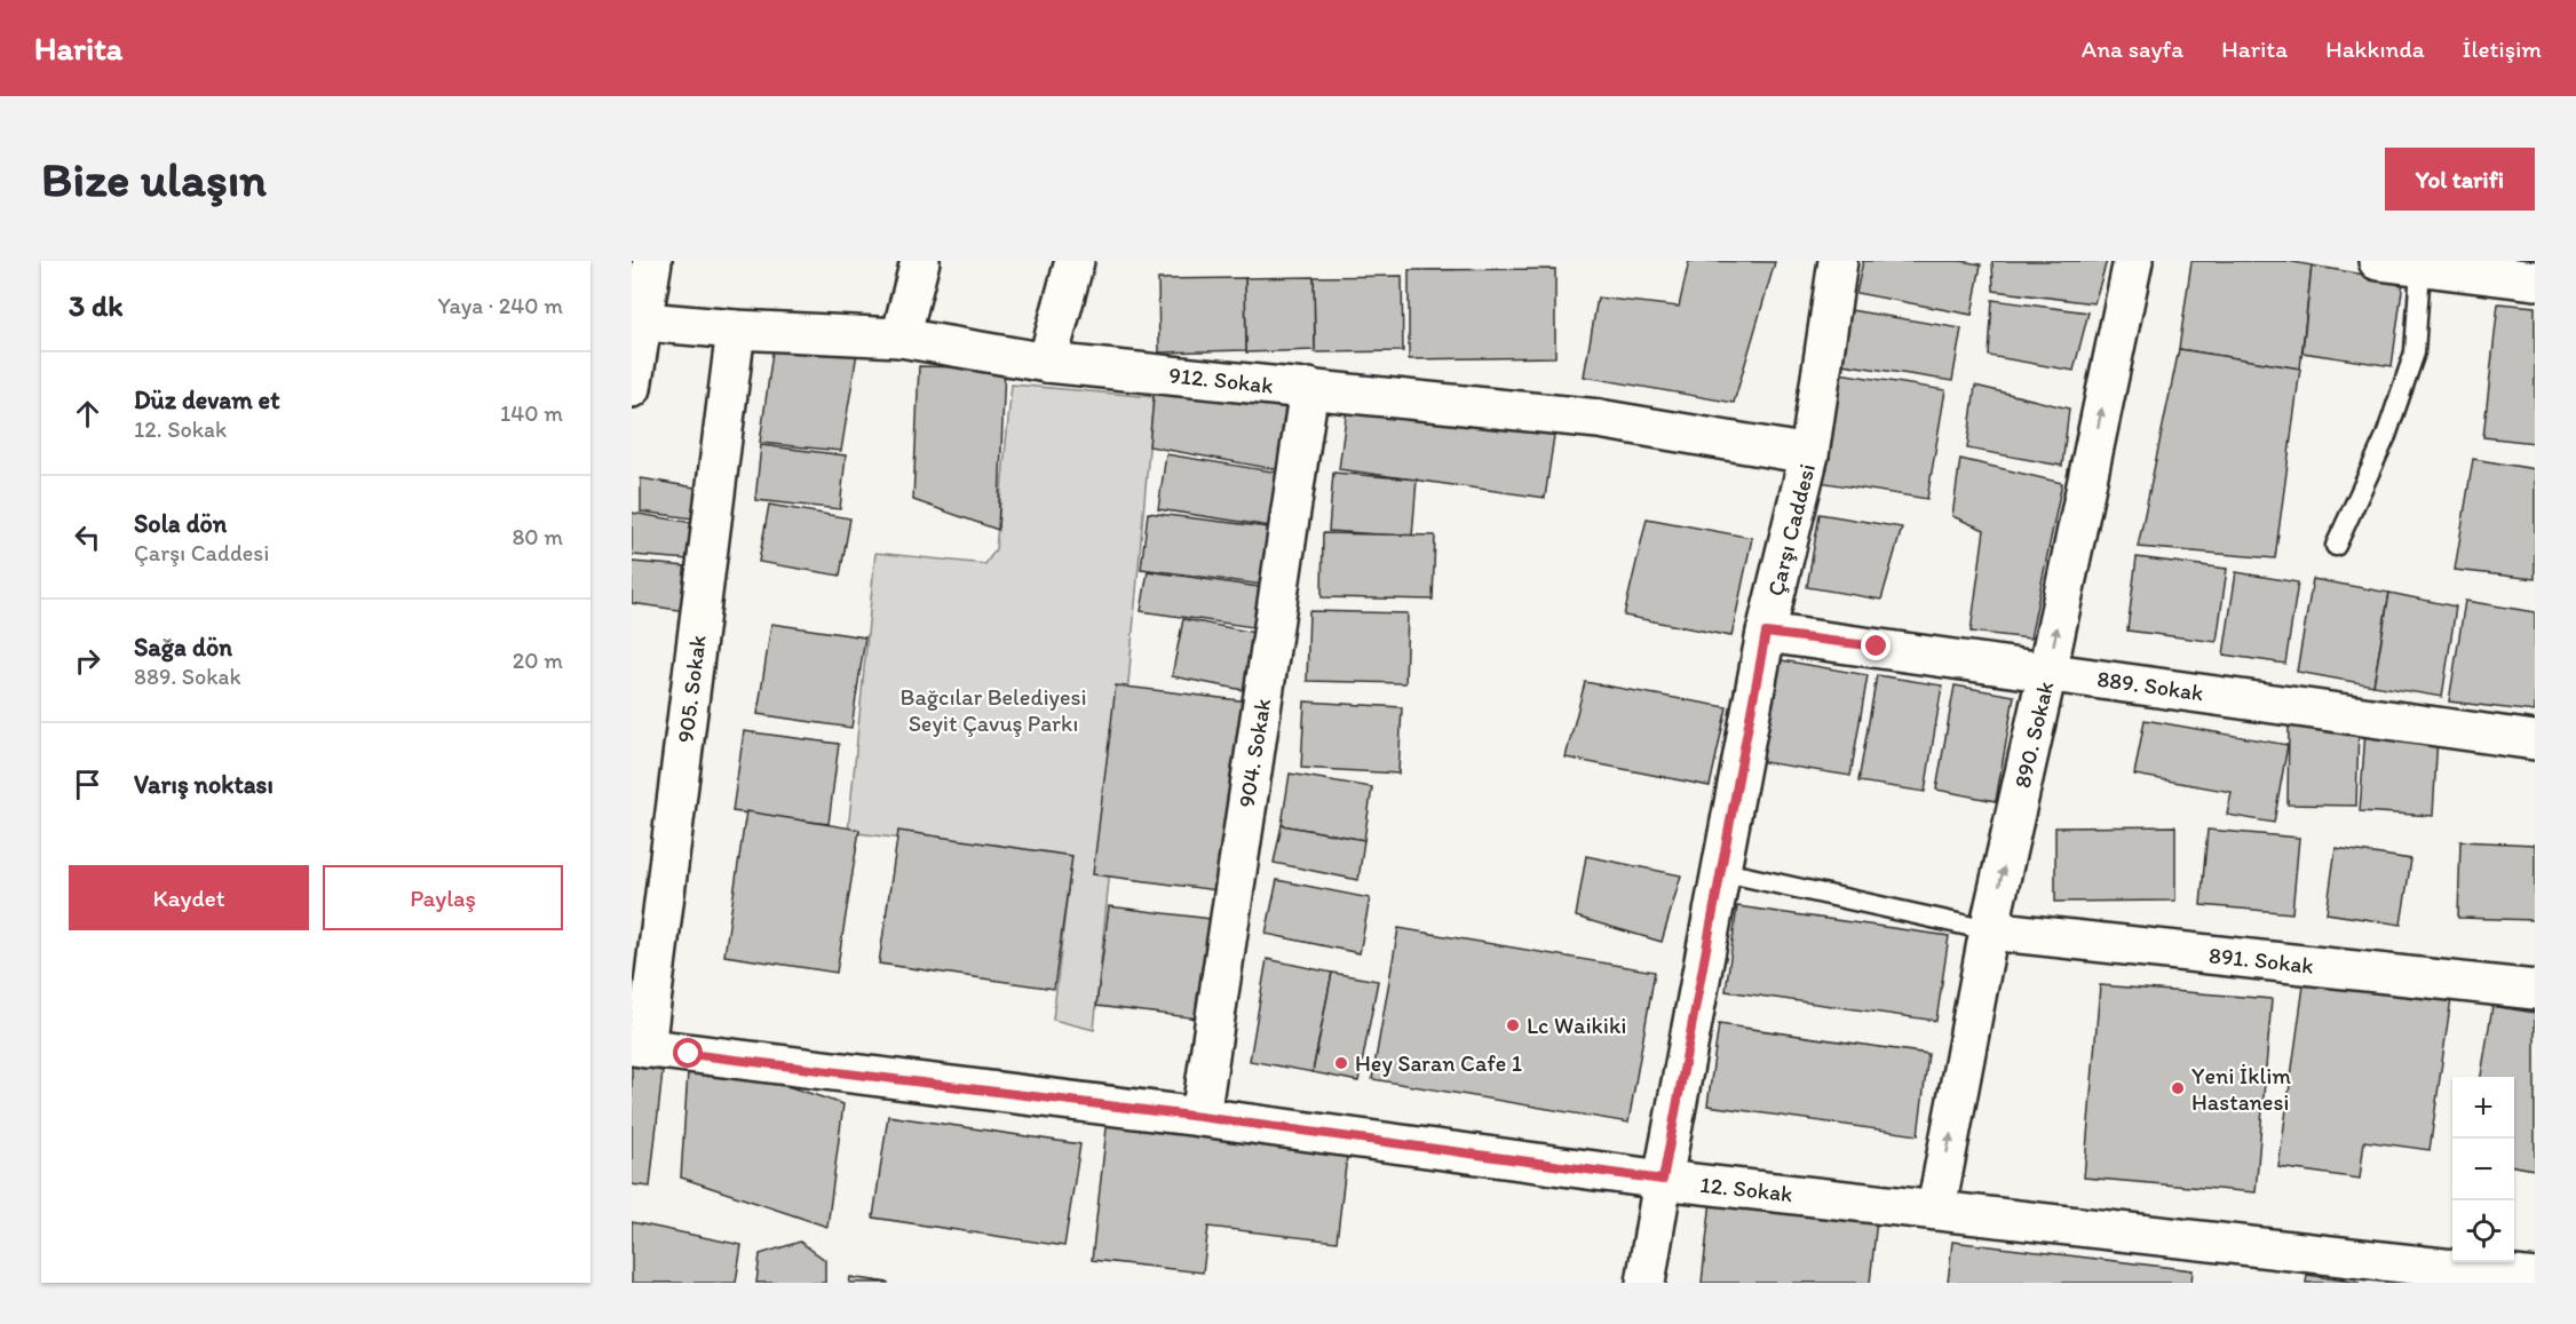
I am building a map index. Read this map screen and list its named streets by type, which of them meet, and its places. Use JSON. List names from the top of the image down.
{
  "streets": {
    "street": [
      "912. Sokak",
      "Çarşı Caddesi",
      "889. Sokak",
      "905. Sokak",
      "890. Sokak",
      "904. Sokak",
      "891. Sokak",
      "12. Sokak"
    ]
  },
  "crossings": [
    ["912. Sokak", "Çarşı Caddesi"],
    ["912. Sokak", "905. Sokak"],
    ["912. Sokak", "904. Sokak"],
    ["Çarşı Caddesi", "889. Sokak"],
    ["Çarşı Caddesi", "12. Sokak"],
    ["889. Sokak", "890. Sokak"],
    ["905. Sokak", "12. Sokak"],
    ["890. Sokak", "891. Sokak"],
    ["890. Sokak", "12. Sokak"],
    ["904. Sokak", "12. Sokak"]
  ],
  "one_way": ["890. Sokak"],
  "parks": ["Bağcılar Belediyesi Seyit Çavuş Parkı"],
  "places": ["Lc Waikiki", "Hey Saran Cafe 1", "Yeni İklim Hastanesi"],
  "page": {
    "header": "Harita",
    "nav": [
      "Ana sayfa",
      "Harita",
      "Hakkında",
      "İletişim"
    ],
    "buttons": [
      "Yol tarifi",
      ["Kaydet", "Paylaş"]
    ],
    "title": "Bize ulaşın",
    "heading": ["3 dk", "Yaya · 240 m"],
    "list": [
      ["Düz devam et", "12. Sokak", "140 m"],
      ["Sola dön", "Çarşı Caddesi", "80 m"],
      ["Sağa dön", "889. Sokak", "20 m"],
      "Varış noktası"
    ],
    "map_buttons": ["+", "−"]
  }
}
